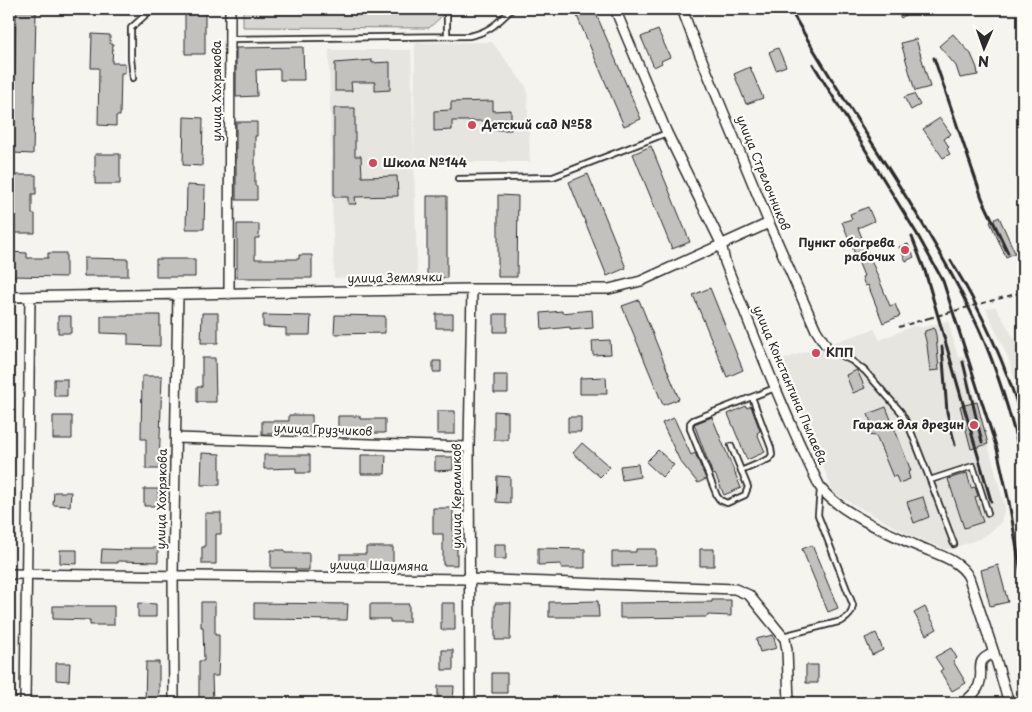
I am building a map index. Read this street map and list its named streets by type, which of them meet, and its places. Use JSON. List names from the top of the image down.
{
  "streets": {
    "street": [
      "улица Хохрякова",
      "улица Стрелочников",
      "улица Землячки",
      "улица Константина Пылаева",
      "улица Грузчиков",
      "улица Керамиков",
      "улица Шаумяна"
    ]
  },
  "crossings": [
    ["улица Хохрякова", "улица Землячки"],
    ["улица Хохрякова", "улица Грузчиков"],
    ["улица Хохрякова", "улица Шаумяна"],
    ["улица Стрелочников", "улица Землячки"],
    ["улица Землячки", "улица Константина Пылаева"],
    ["улица Землячки", "улица Керамиков"],
    ["улица Грузчиков", "улица Керамиков"],
    ["улица Керамиков", "улица Шаумяна"]
  ],
  "places": [
    "Детский сад №58",
    "Школа №144",
    "Пункт обогрева рабочих",
    "КПП",
    "Гараж для дрезин"
  ],
  "north": "bottom"
}
